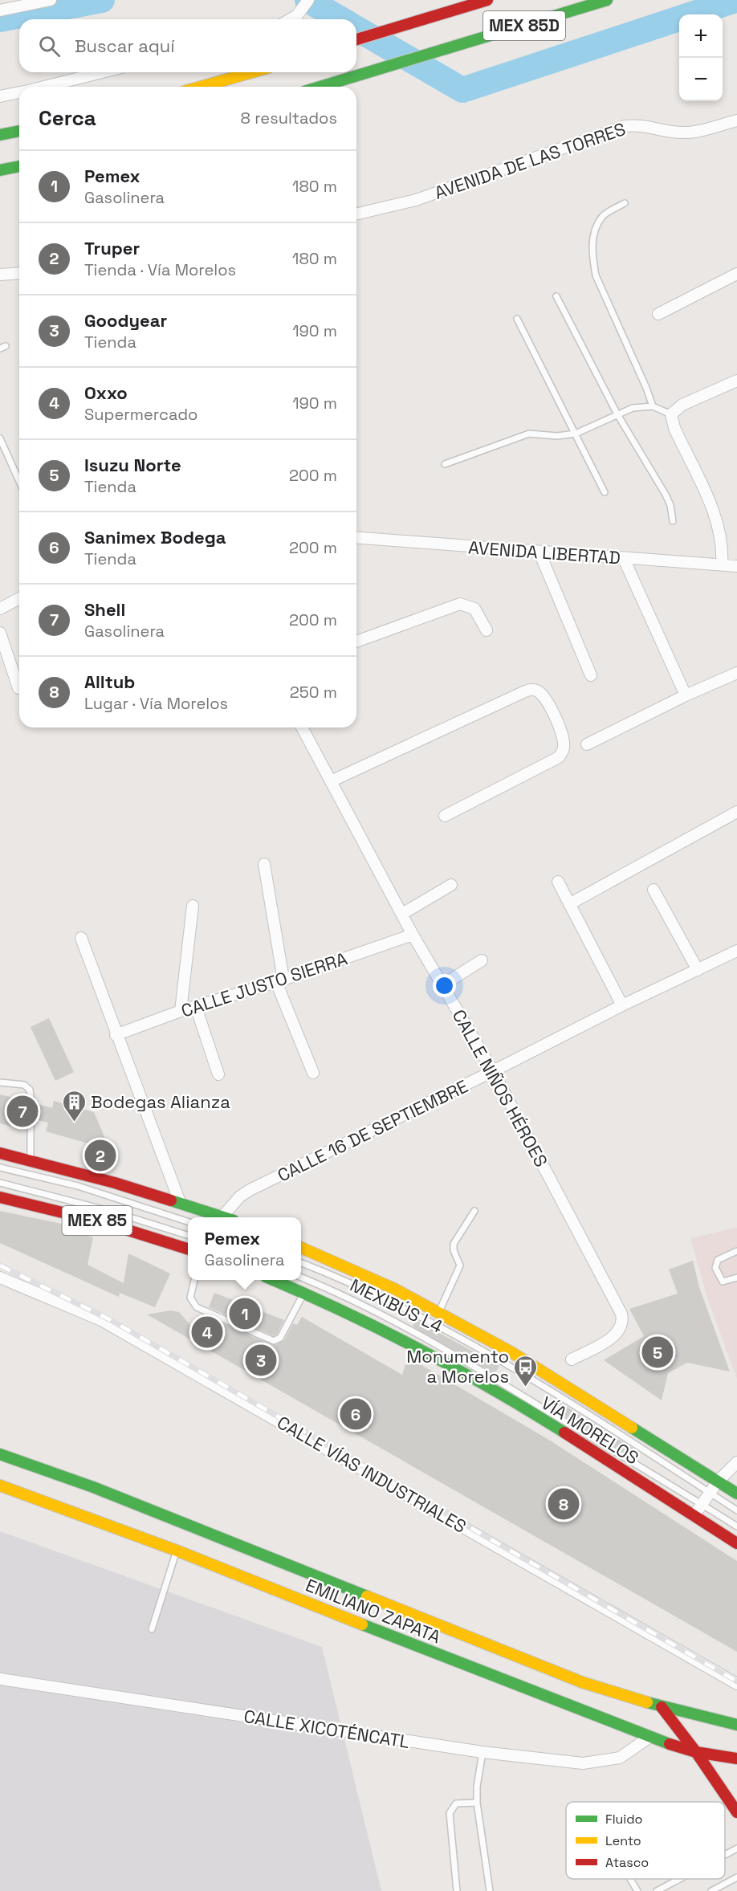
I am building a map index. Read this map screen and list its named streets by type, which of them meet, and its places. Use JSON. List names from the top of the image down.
{
  "streets": {
    "main road": [
      "MEX 85D",
      "MEX 85",
      "VÍA MORELOS",
      "EMILIANO ZAPATA"
    ],
    "street": [
      "AVENIDA DE LAS TORRES",
      "AVENIDA LIBERTAD",
      "CALLE JUSTO SIERRA",
      "CALLE NIÑOS HÉROES",
      "CALLE 16 DE SEPTIEMBRE",
      "CALLE VÍAS INDUSTRIALES",
      "CALLE XICOTÉNCATL"
    ],
    "lane": ["MEXIBÚS L4"]
  },
  "crossings": [
    ["CALLE JUSTO SIERRA", "CALLE NIÑOS HÉROES"],
    ["CALLE NIÑOS HÉROES", "CALLE 16 DE SEPTIEMBRE"],
    ["CALLE 16 DE SEPTIEMBRE", "MEX 85"],
    ["EMILIANO ZAPATA", "CALLE XICOTÉNCATL"]
  ],
  "places": {
    "building": ["Bodegas Alianza"],
    "bus stop": ["Monumento a Morelos"]
  },
  "legend": ["Fluido", "Lento", "Atasco"],
  "page": {
    "map_buttons": ["+", "−"],
    "search": "Buscar aquí",
    "heading": ["Cerca", "8 resultados"],
    "list": [
      {
        "mark": "1",
        "name": "Pemex",
        "note": "Gasolinera",
        "value": "180 m"
      },
      {
        "mark": "2",
        "name": "Truper",
        "note": "Tienda · Vía Morelos",
        "value": "180 m"
      },
      {
        "mark": "3",
        "name": "Goodyear",
        "note": "Tienda",
        "value": "190 m"
      },
      {
        "mark": "4",
        "name": "Oxxo",
        "note": "Supermercado",
        "value": "190 m"
      },
      {
        "mark": "5",
        "name": "Isuzu Norte",
        "note": "Tienda",
        "value": "200 m"
      },
      {
        "mark": "6",
        "name": "Sanimex Bodega",
        "note": "Tienda",
        "value": "200 m"
      },
      {
        "mark": "7",
        "name": "Shell",
        "note": "Gasolinera",
        "value": "200 m"
      },
      {
        "mark": "8",
        "name": "Alltub",
        "note": "Lugar · Vía Morelos",
        "value": "250 m"
      }
    ],
    "pins": [
      "7",
      "2",
      "1",
      "4",
      "5",
      "3",
      "6",
      "8"
    ],
    "popup": ["Pemex", "Gasolinera"]
  }
}
